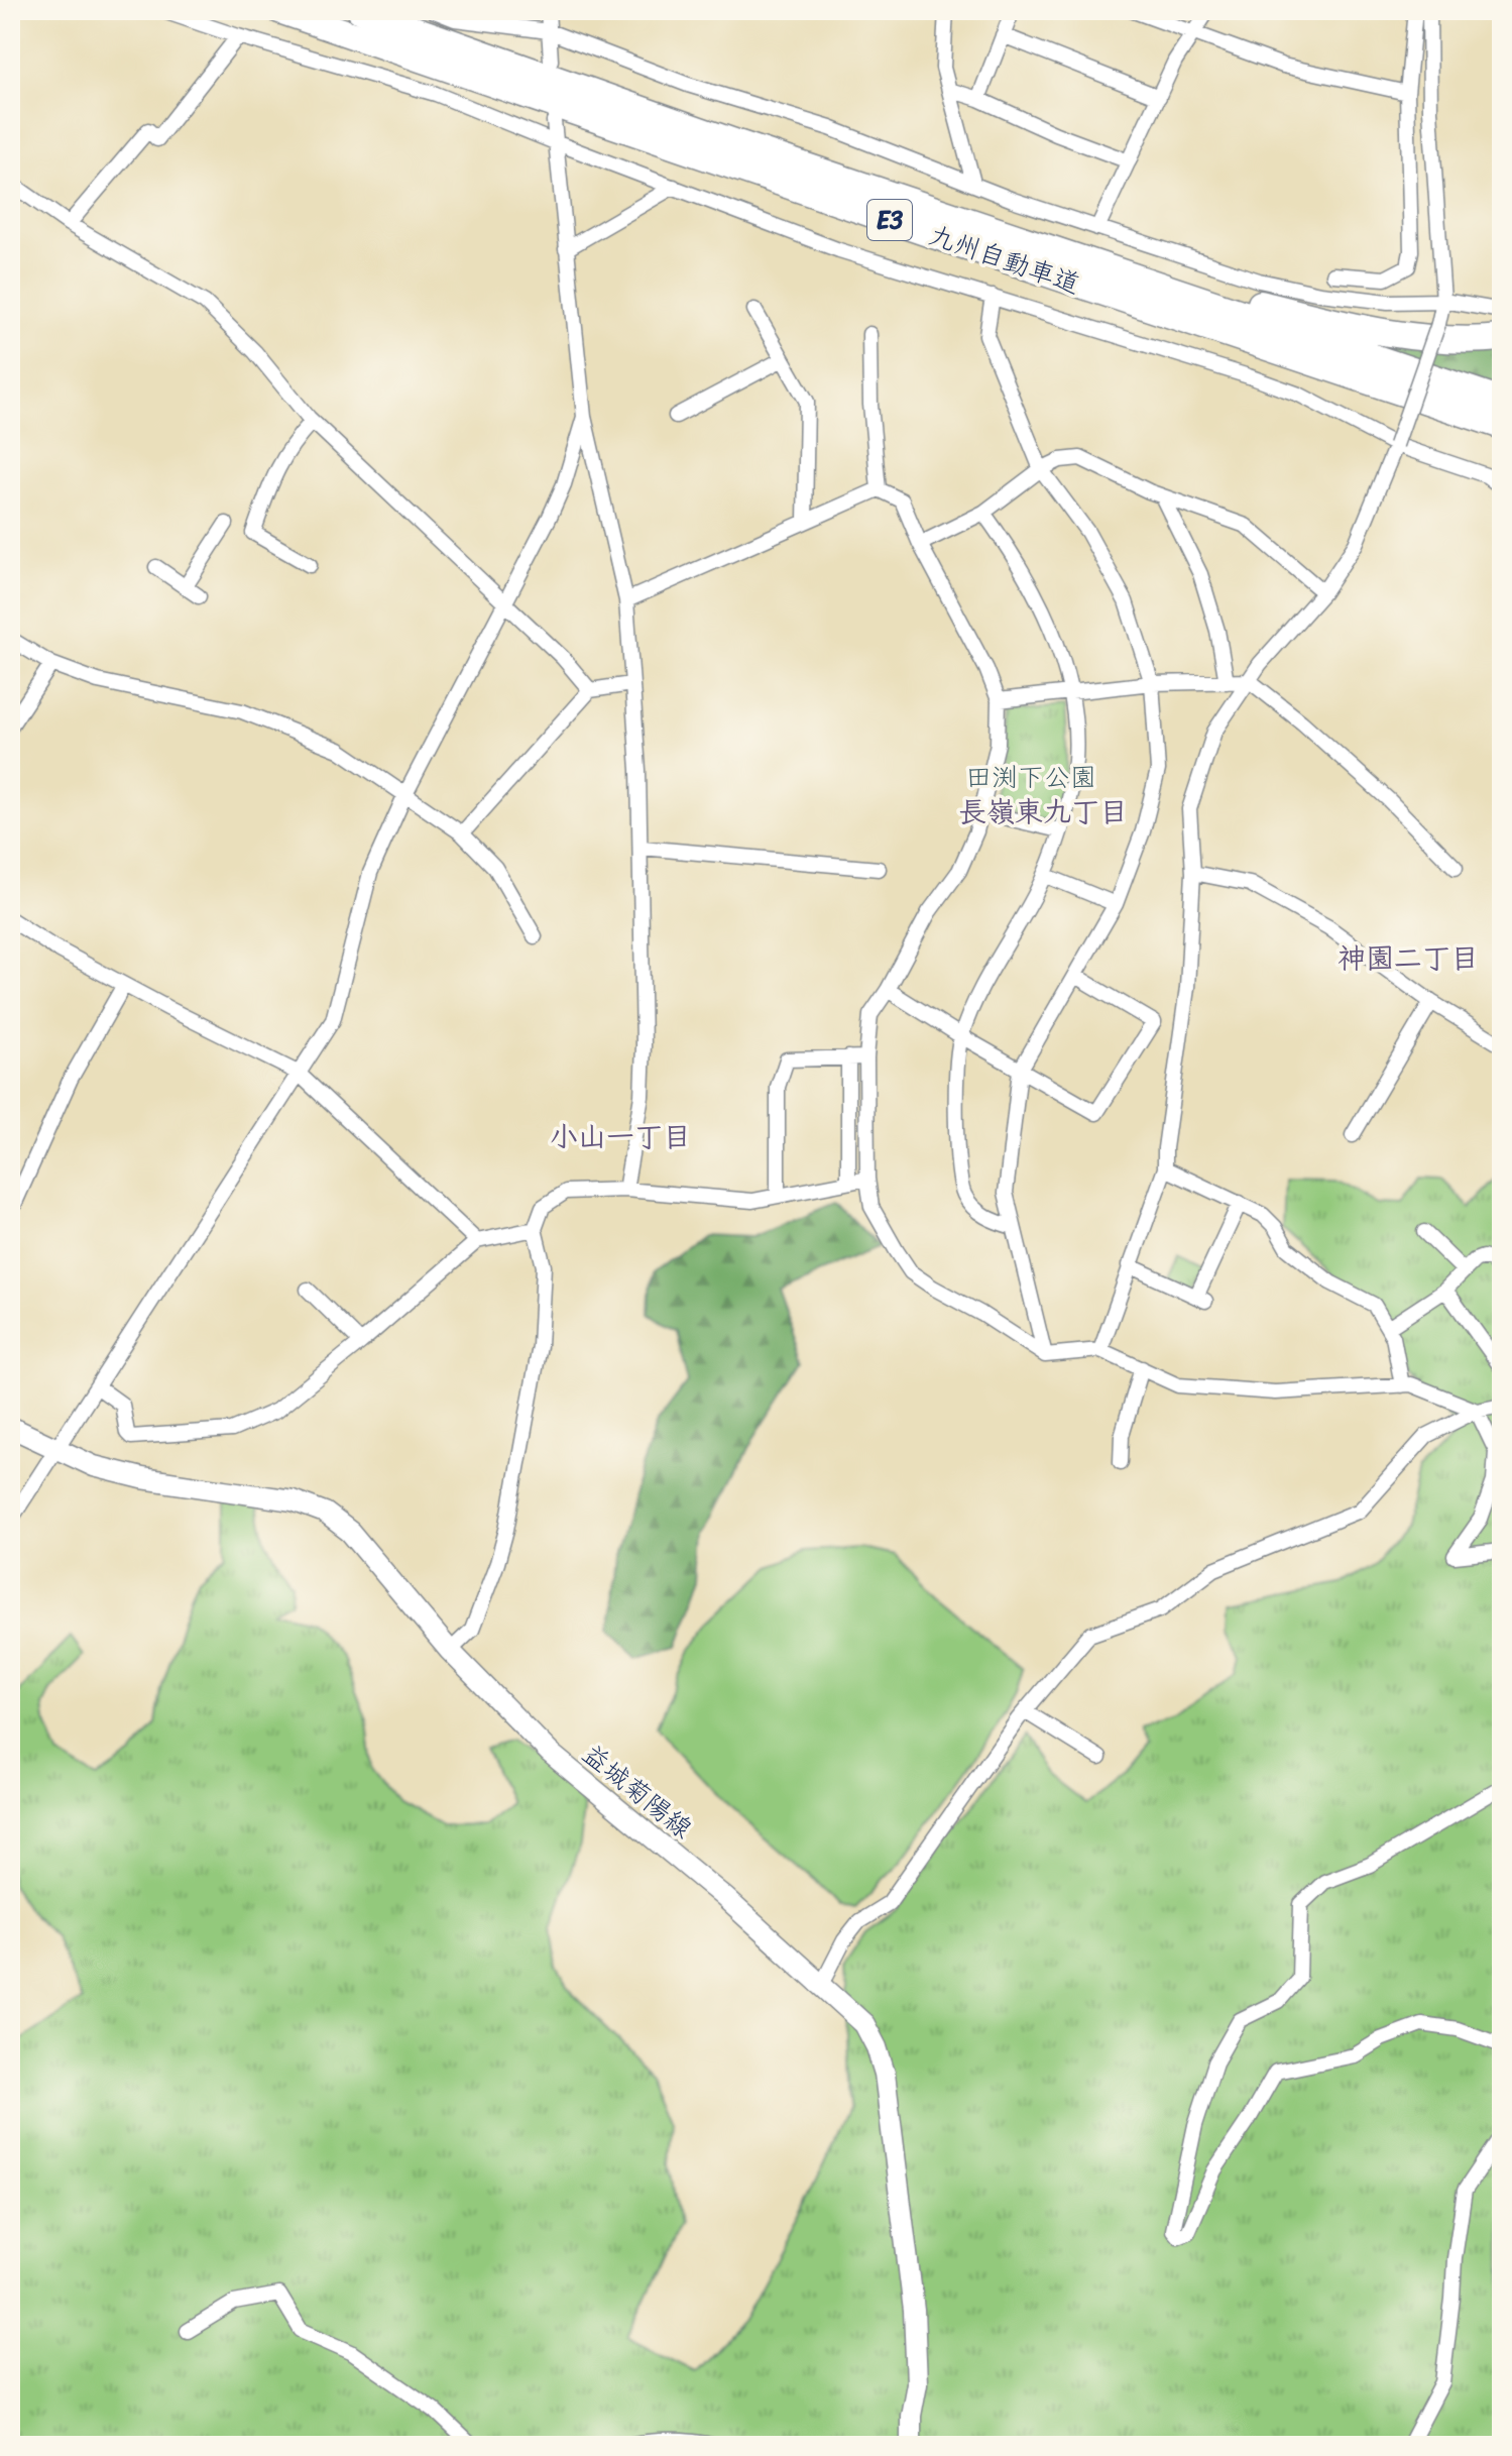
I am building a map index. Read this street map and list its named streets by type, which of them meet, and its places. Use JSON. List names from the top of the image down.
{
  "streets": {
    "highway": ["E3", "九州自動車道"],
    "main road": ["益城菊陽線"]
  },
  "districts": ["長嶺東九丁目", "神園二丁目", "小山一丁目"],
  "parks": ["田渕下公園"]
}
